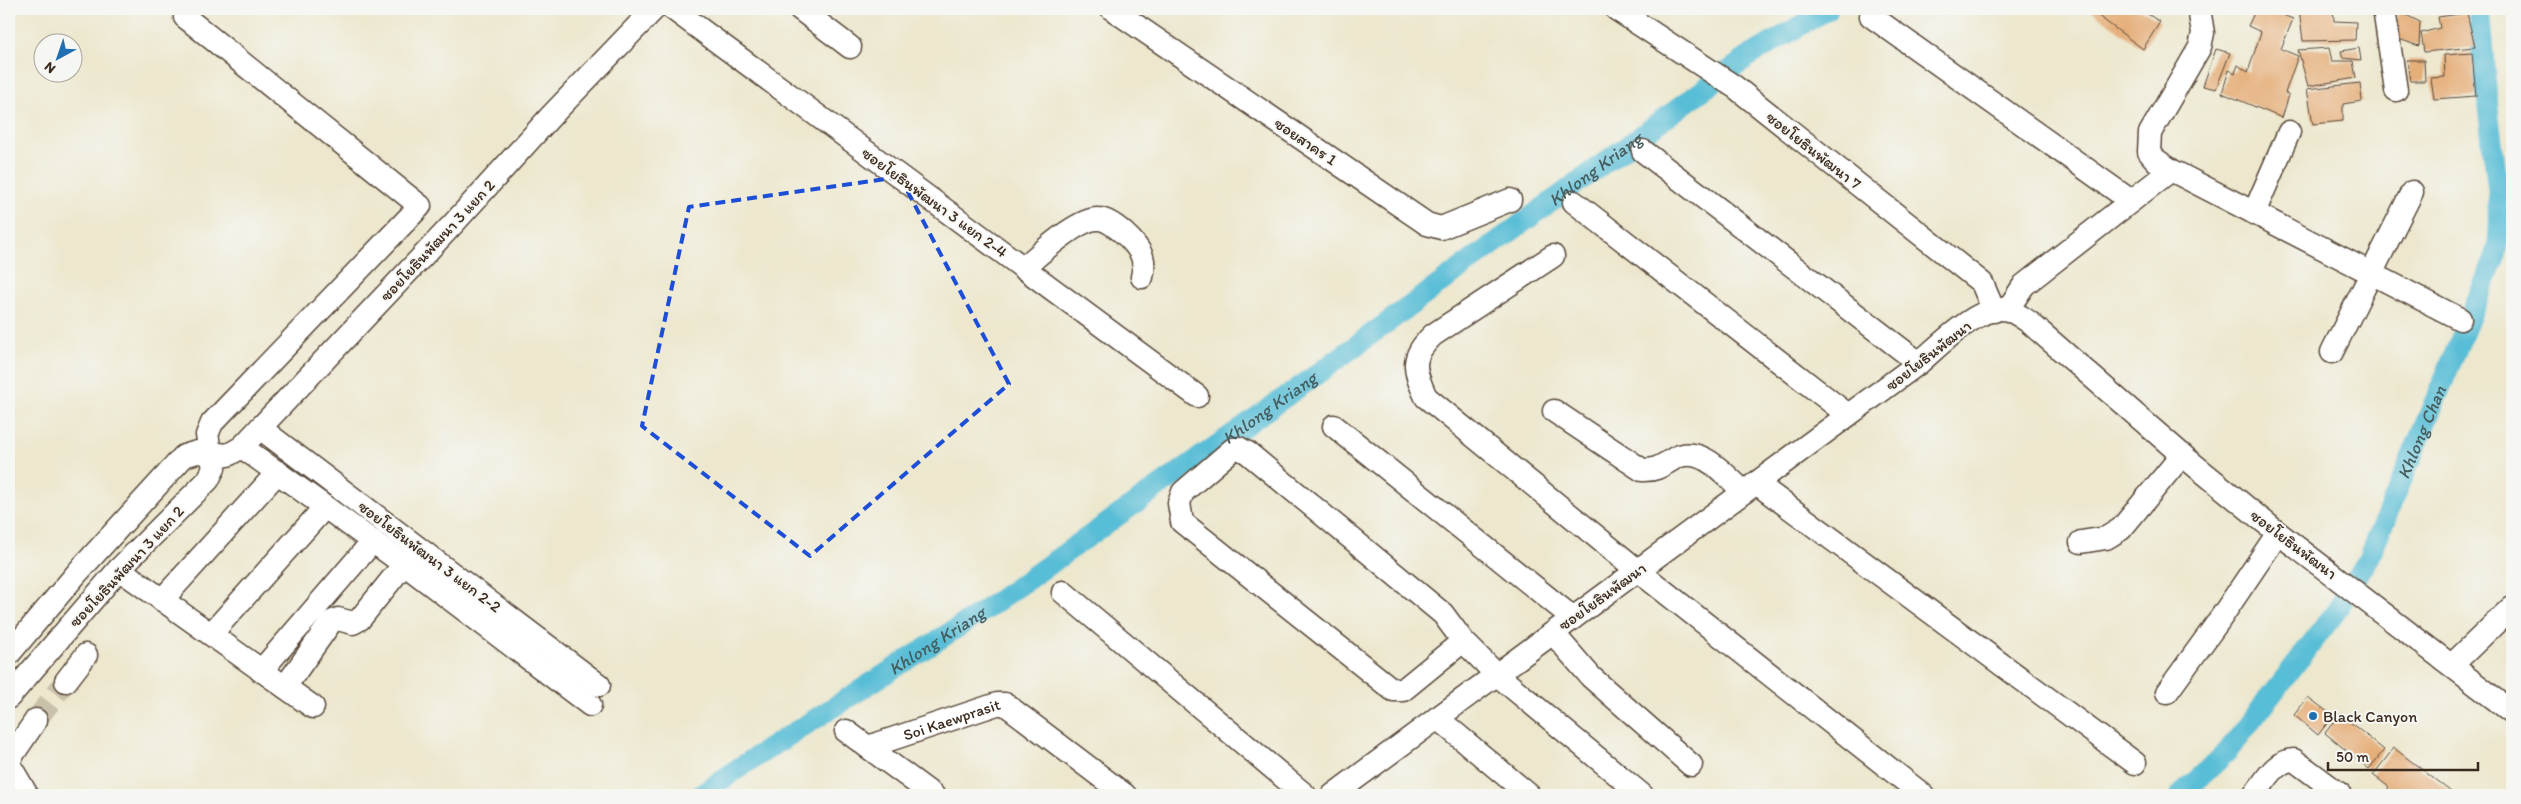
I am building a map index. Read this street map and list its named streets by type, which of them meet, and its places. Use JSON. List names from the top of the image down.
{
  "streets": {
    "street": [
      "ซอยสาคร 1",
      "ซอยโยธินพัฒนา 7",
      "ซอยโยธินพัฒนา 3 แยก 2-4",
      "ซอยโยธินพัฒนา 3 แยก 2",
      "ซอยโยธินพัฒนา",
      "ซอยโยธินพัฒนา 3 แยก 2-2",
      "Soi Kaewprasit"
    ]
  },
  "crossings": [
    ["ซอยโยธินพัฒนา 7", "ซอยโยธินพัฒนา"],
    ["ซอยโยธินพัฒนา 3 แยก 2", "ซอยโยธินพัฒนา 3 แยก 2-2"]
  ],
  "water": ["Khlong Kriang", "Khlong Chan"],
  "places": ["Black Canyon"],
  "scale_bar": "50 m",
  "north": "bottom left"
}
